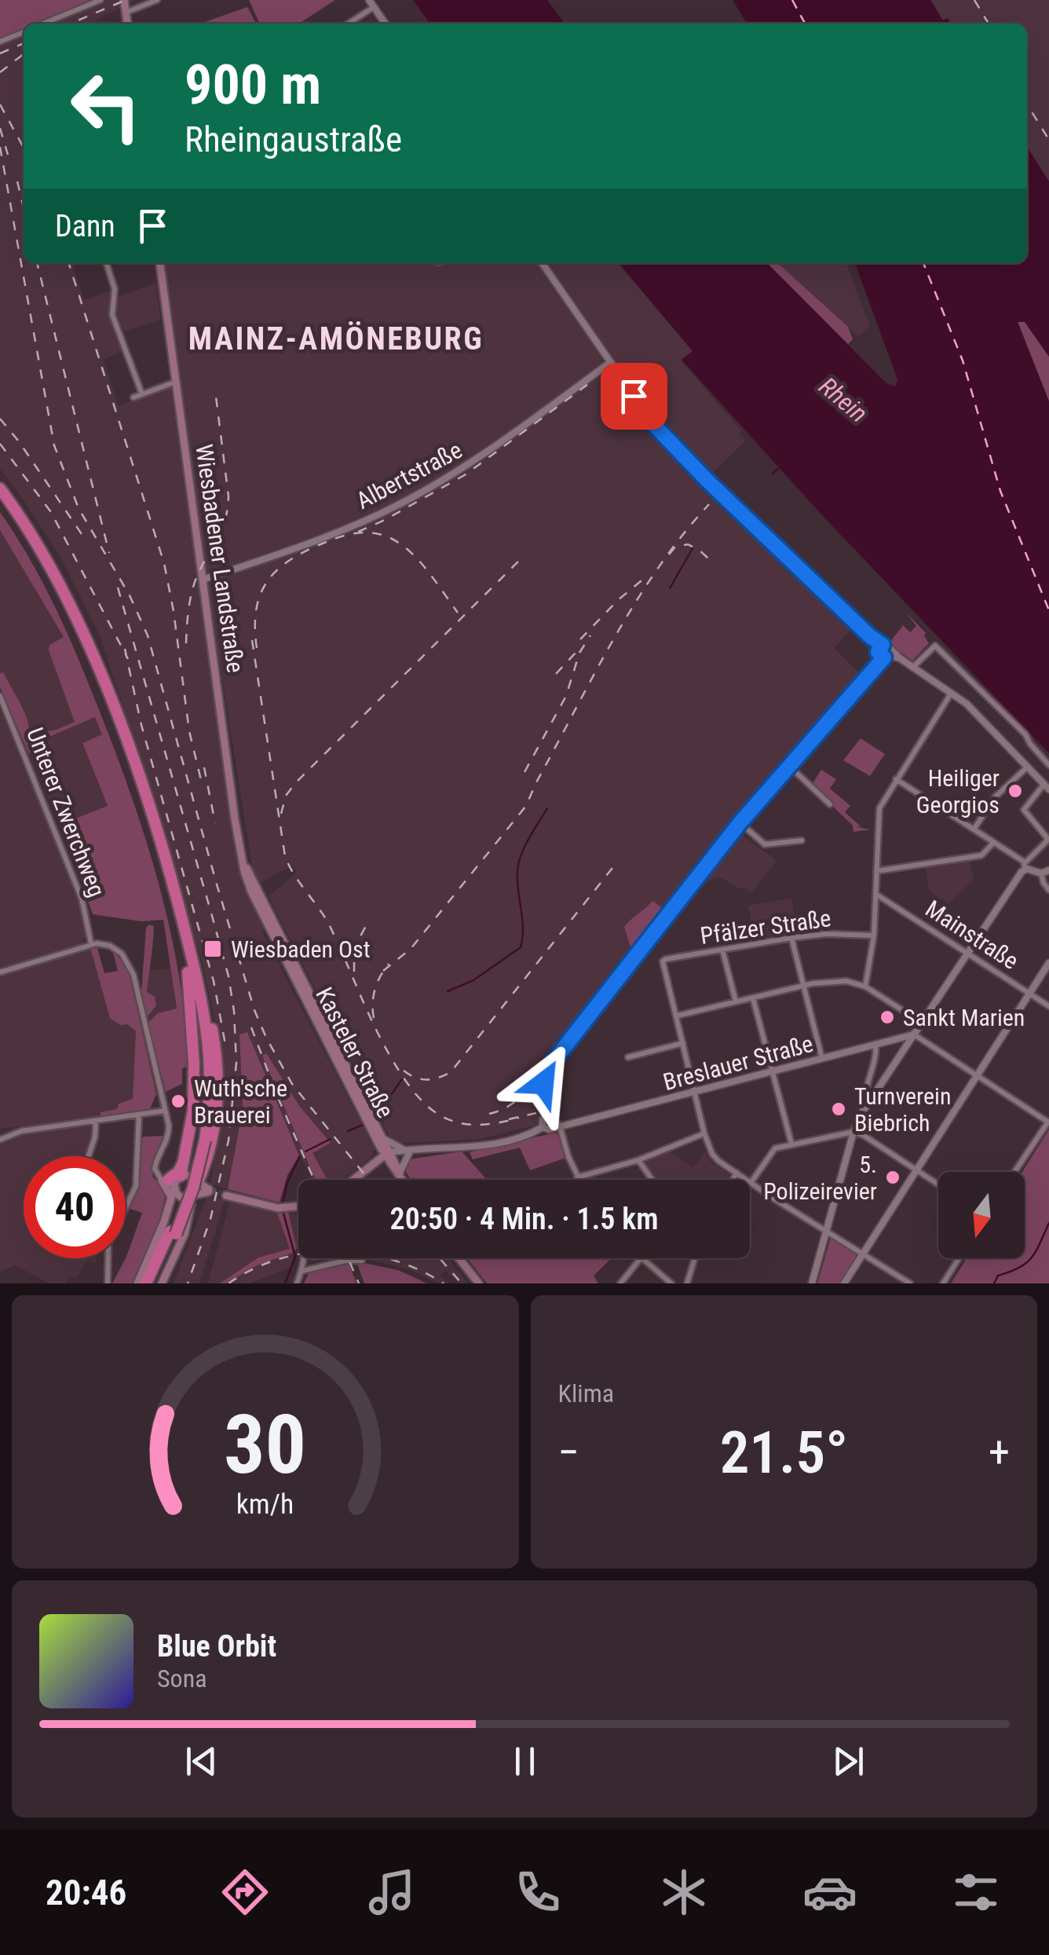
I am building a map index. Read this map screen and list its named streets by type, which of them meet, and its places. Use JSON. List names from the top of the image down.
{
  "streets": {
    "main road": ["Wiesbadener Landstraße", "Kasteler Straße"],
    "street": [
      "Albertstraße",
      "Unterer Zwerchweg",
      "Pfälzer Straße",
      "Mainstraße",
      "Breslauer Straße"
    ]
  },
  "crossings": [
    ["Albertstraße", "Wiesbadener Landstraße"],
    ["Wiesbadener Landstraße", "Kasteler Straße"]
  ],
  "districts": ["MAINZ-AMÖNEBURG"],
  "water": ["Rhein"],
  "places": {
    "other": [
      "Heiliger Georgios",
      "Sankt Marien",
      "Wuth'sche Brauerei",
      "Turnverein Biebrich",
      "5. Polizeirevier"
    ],
    "transit": ["Wiesbaden Ost"]
  },
  "north": "bottom",
  "page": {
    "turn": ["900 m", "Rheingaustraße"],
    "then": "Dann",
    "limit": "40",
    "trip": "20:50 · 4 Min. · 1.5 km",
    "tile": "Klima",
    "heat": ["−", "21.5°", "+"],
    "song": ["Blue Orbit", "Sona"],
    "tabs": "20:46",
    "gauge": ["30", "km/h"]
  }
}
